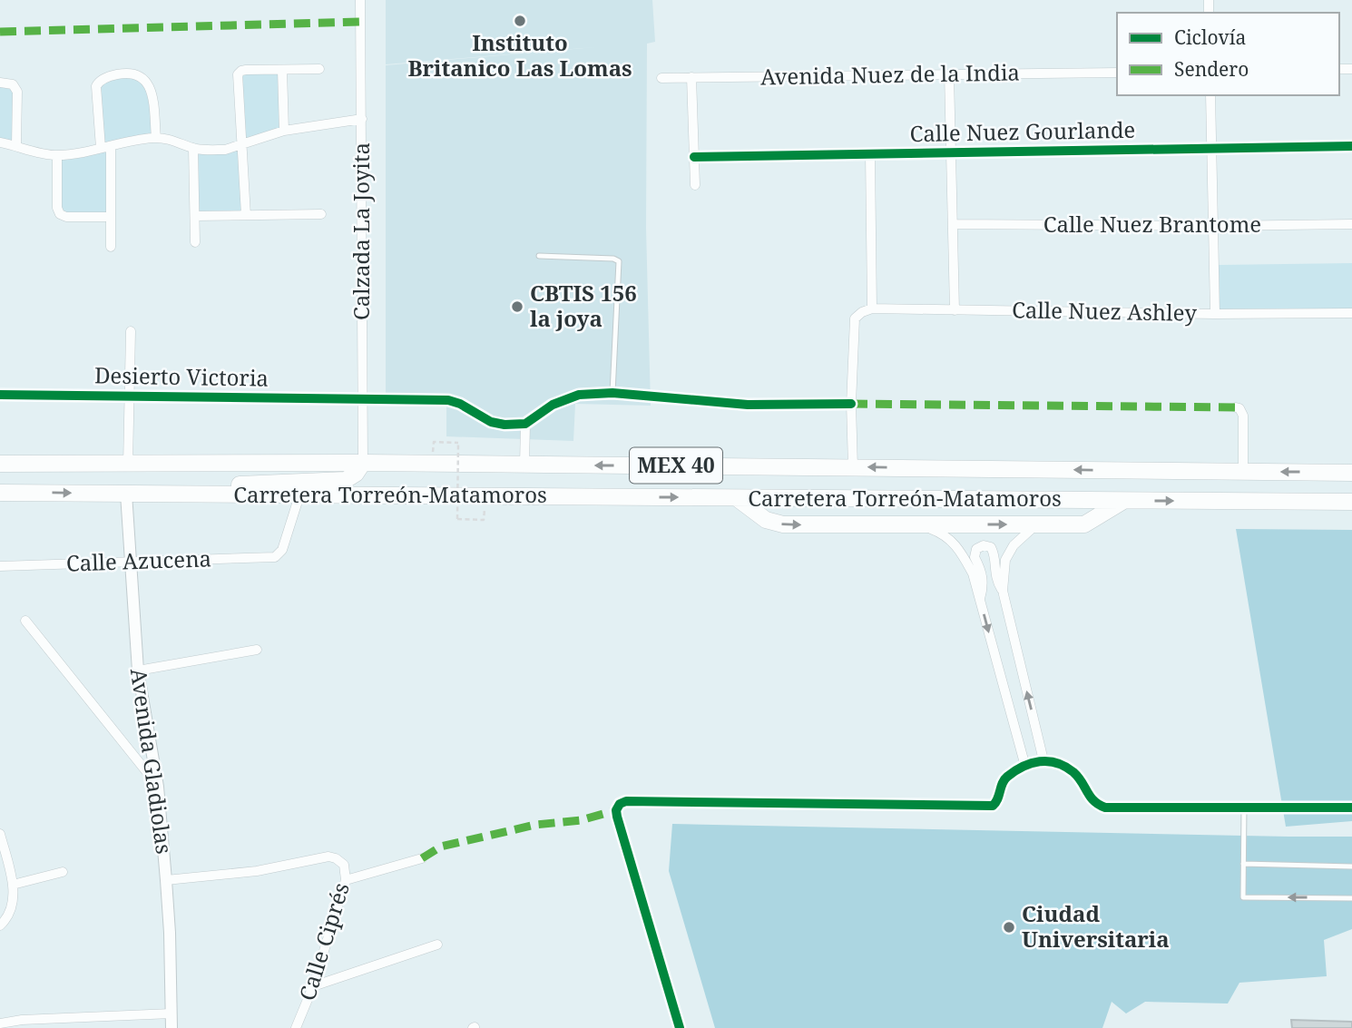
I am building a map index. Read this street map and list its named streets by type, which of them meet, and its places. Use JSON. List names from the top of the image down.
{
  "streets": {
    "highway": ["MEX 40", "Carretera Torreón-Matamoros"],
    "street": [
      "Avenida Nuez de la India",
      "Calle Nuez Gourlande",
      "Calle Nuez Brantome",
      "Calzada La Joyita",
      "Calle Nuez Ashley",
      "Desierto Victoria",
      "Calle Azucena",
      "Avenida Gladiolas",
      "Calle Ciprés"
    ]
  },
  "crossings": [
    ["Calzada La Joyita", "Desierto Victoria"],
    ["Calzada La Joyita", "MEX 40"],
    ["Carretera Torreón-Matamoros", "Calle Azucena"],
    ["Carretera Torreón-Matamoros", "Avenida Gladiolas"],
    ["Calle Azucena", "Avenida Gladiolas"],
    ["Avenida Gladiolas", "Calle Ciprés"]
  ],
  "places": ["Instituto Britanico Las Lomas", "CBTIS 156 la joya", "Ciudad Universitaria"],
  "legend": ["Ciclovía", "Sendero"]
}
